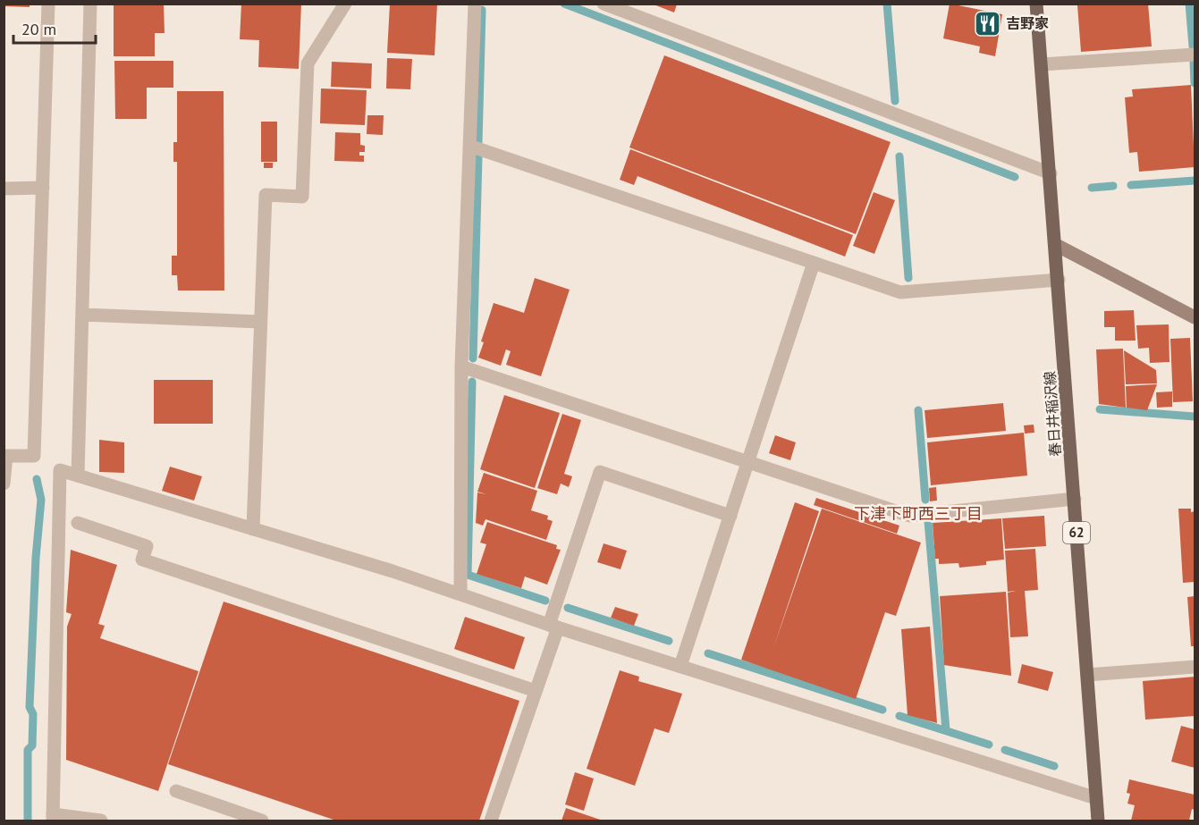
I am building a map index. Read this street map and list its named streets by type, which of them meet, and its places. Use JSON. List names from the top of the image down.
{
  "streets": {
    "main road": ["春日井稲沢線", "62"]
  },
  "districts": ["下津下町西三丁目"],
  "places": {
    "restaurant": ["吉野家"]
  },
  "scale_bar": "20 m"
}
